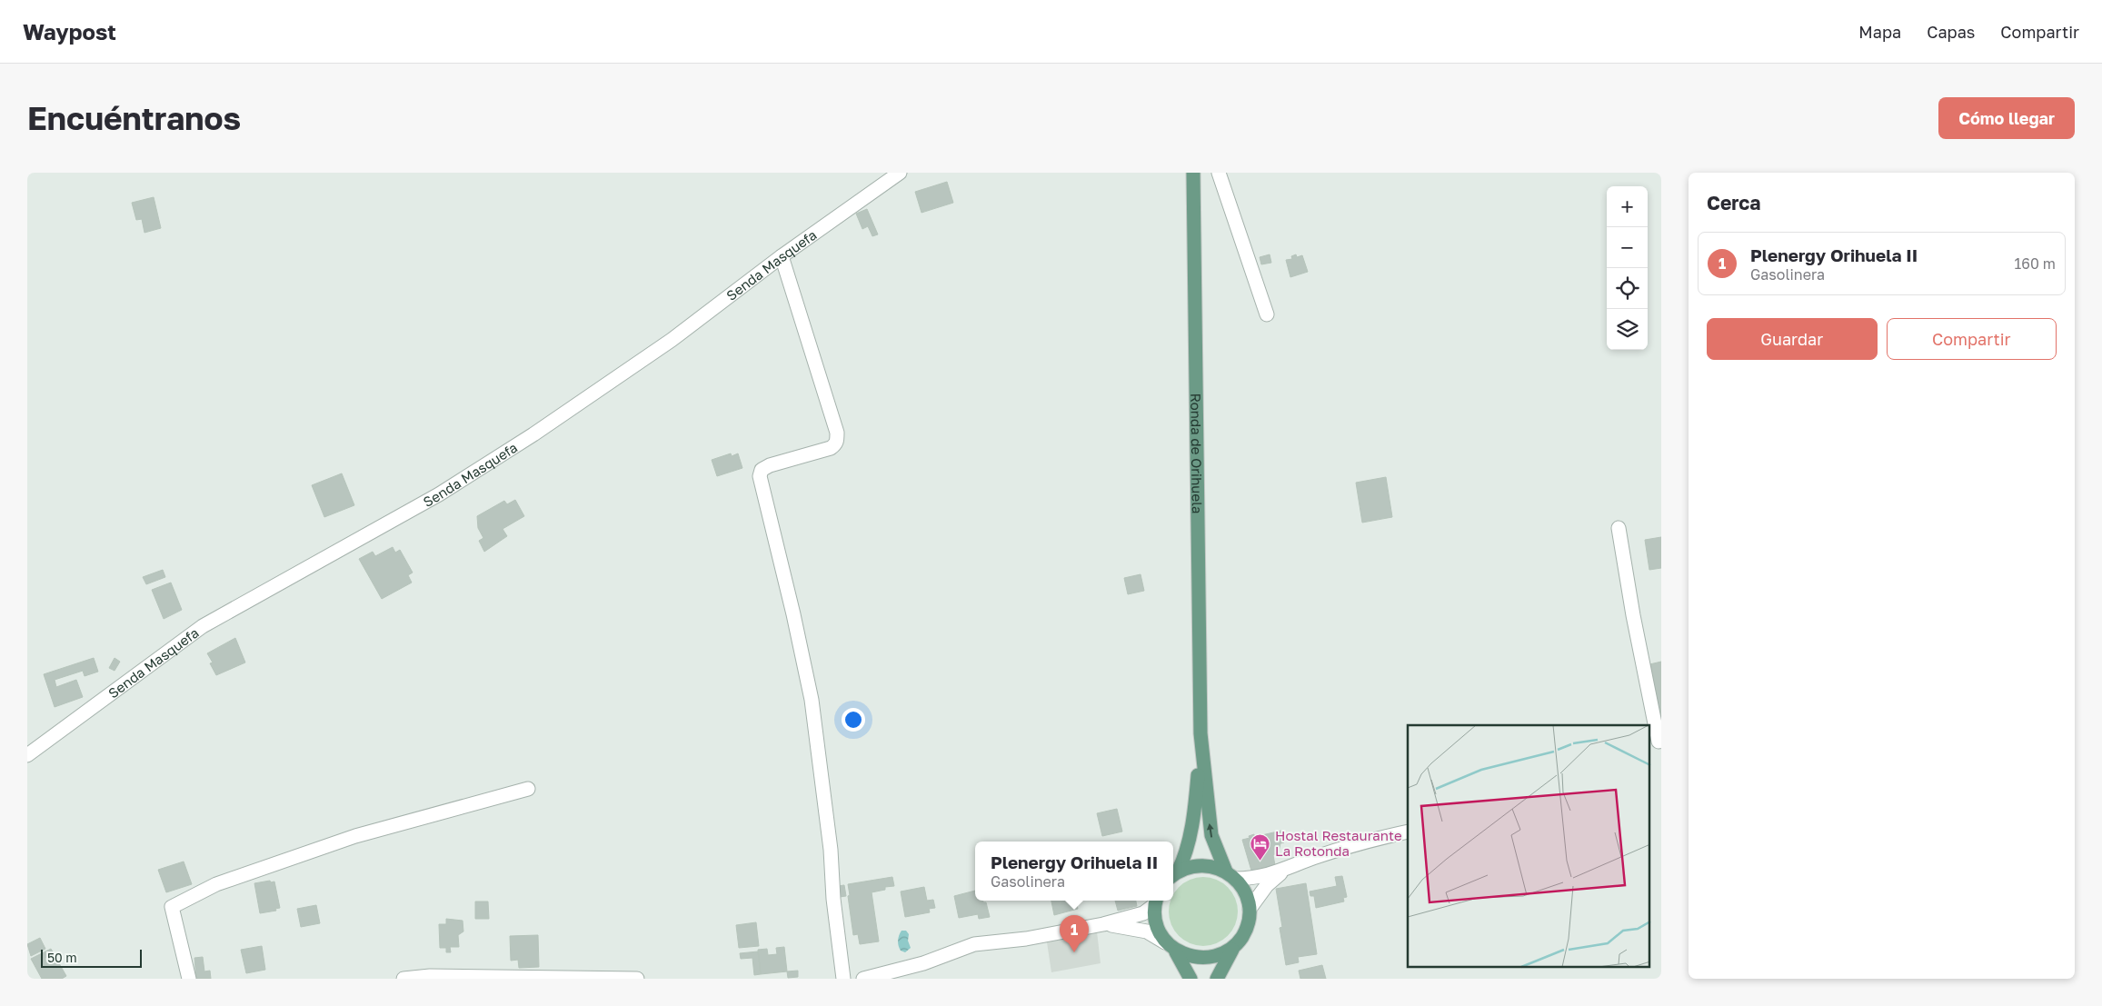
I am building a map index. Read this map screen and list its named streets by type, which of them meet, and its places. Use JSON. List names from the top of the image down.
{
  "streets": {
    "main road": ["Ronda de Orihuela"],
    "street": ["Senda Masquefa"]
  },
  "places": {
    "hotel": ["Hostal Restaurante La Rotonda"]
  },
  "scale_bar": "50 m",
  "page": {
    "header": "Waypost",
    "nav": ["Mapa", "Capas", "Compartir"],
    "buttons": [
      "Cómo llegar",
      ["Guardar", "Compartir"]
    ],
    "title": "Encuéntranos",
    "heading": "Cerca",
    "map_buttons": ["+", "−"],
    "list": [
      {
        "mark": "1",
        "name": "Plenergy Orihuela II",
        "note": "Gasolinera",
        "value": "160 m"
      }
    ],
    "popup": ["Plenergy Orihuela II", "Gasolinera"],
    "pins": "1",
    "scale": "50 m"
  }
}
